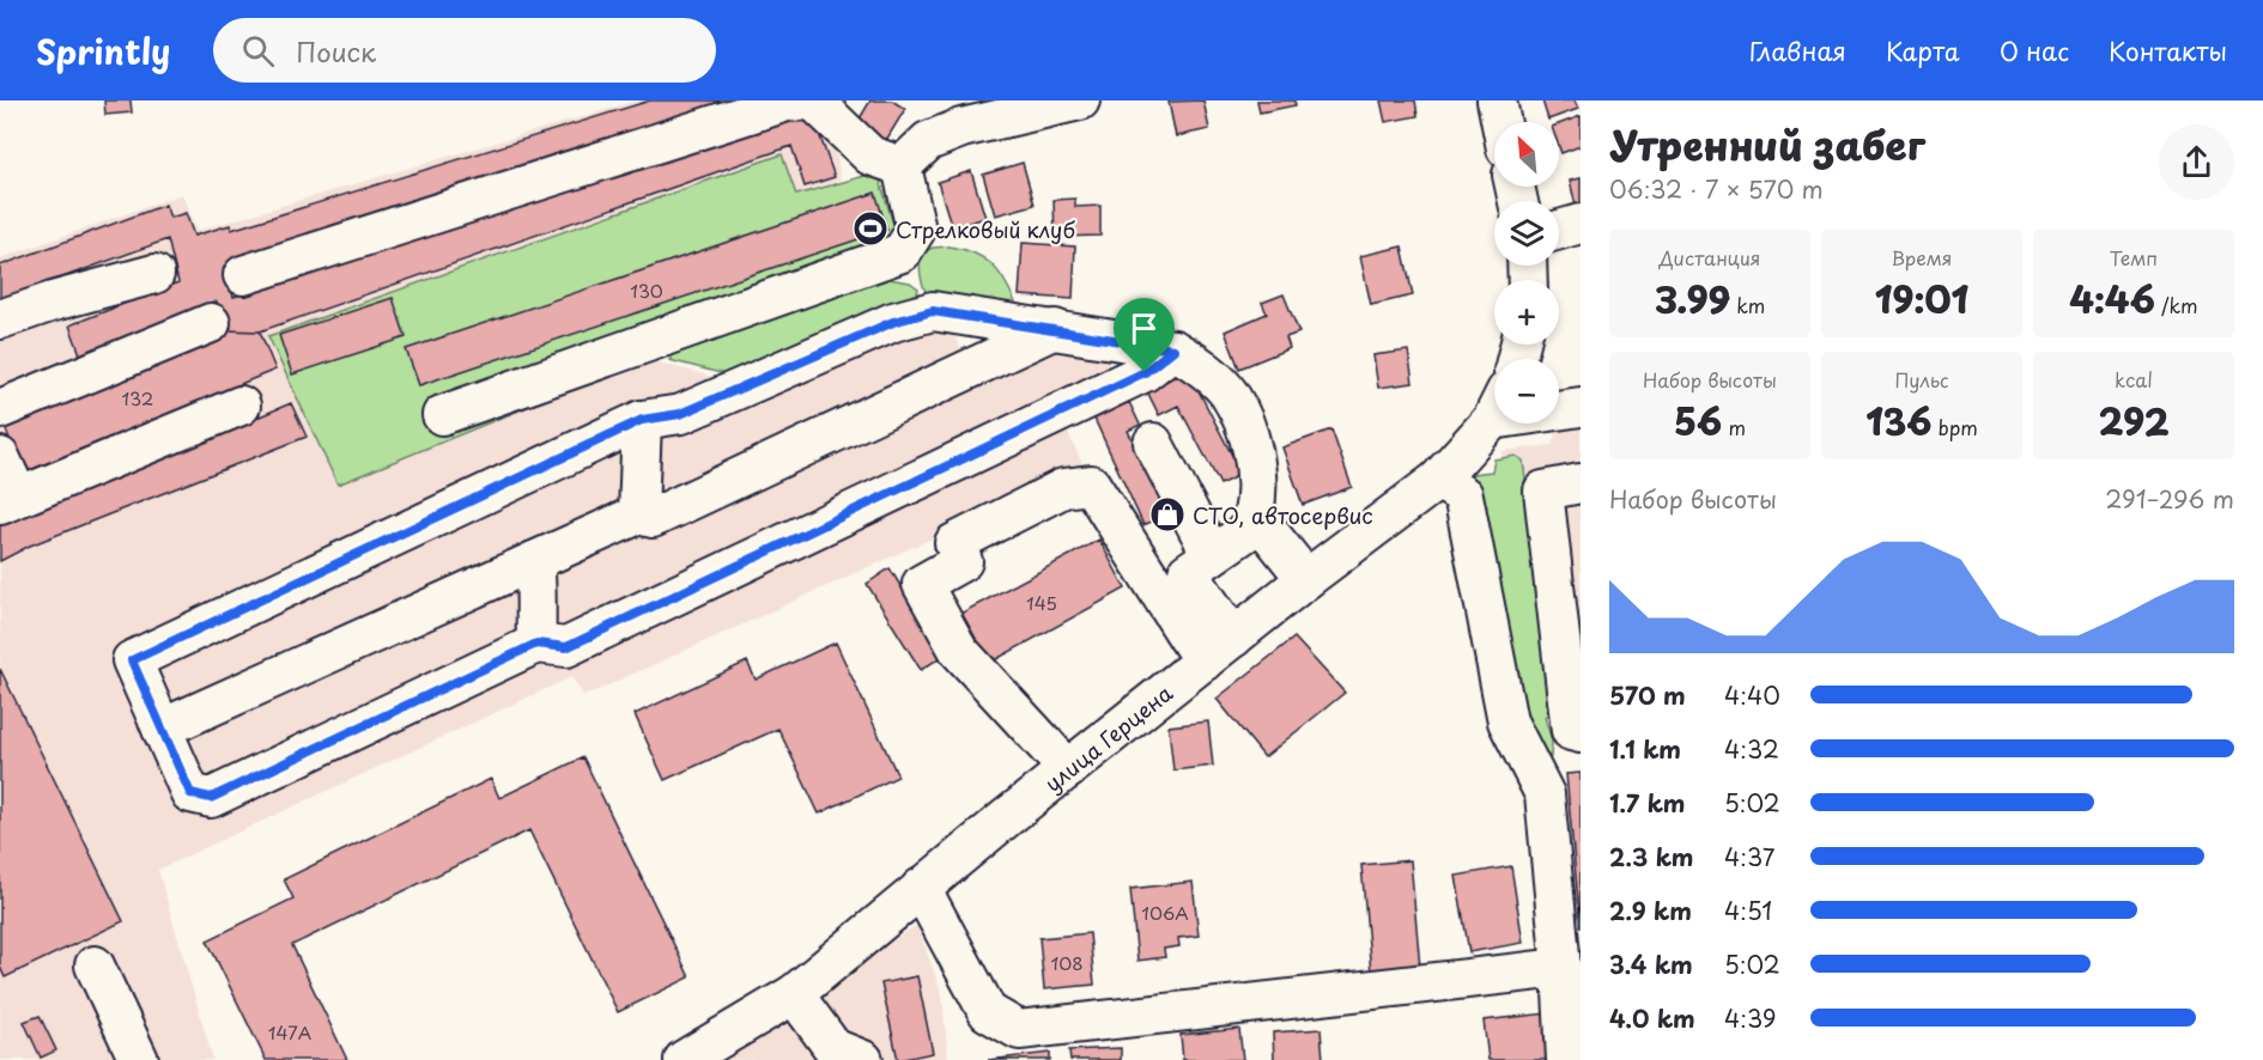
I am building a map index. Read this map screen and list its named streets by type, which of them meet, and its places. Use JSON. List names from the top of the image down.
{
  "streets": {
    "street": ["улица Герцена"]
  },
  "places": {
    "sports": ["Стрелковый клуб"],
    "shop": ["СТО, автосервис"]
  },
  "house_numbers": [
    "130",
    "132",
    "145",
    "106А",
    "108",
    "147А"
  ],
  "north": "top left",
  "page": {
    "header": "Sprintly",
    "search": "Поиск",
    "nav": [
      "Главная",
      "Карта",
      "О нас",
      "Контакты"
    ],
    "heading": ["Утренний забег", "06:32 · 7 × 570 m"],
    "map_buttons": ["+", "−"],
    "stats": [
      ["Дистанция", "3.99 km"],
      ["Время", "19:01"],
      ["Темп", "4:46 /km"],
      ["Набор высоты", "56 m"],
      ["Пульс", "136 bpm"],
      ["kcal", "292"]
    ],
    "chart": ["Набор высоты", "291–296 m"],
    "list": [
      {
        "name": "570 m",
        "note": "4:40"
      },
      {
        "name": "1.1 km",
        "note": "4:32"
      },
      {
        "name": "1.7 km",
        "note": "5:02"
      },
      {
        "name": "2.3 km",
        "note": "4:37"
      },
      {
        "name": "2.9 km",
        "note": "4:51"
      },
      {
        "name": "3.4 km",
        "note": "5:02"
      },
      {
        "name": "4.0 km",
        "note": "4:39"
      }
    ]
  }
}
